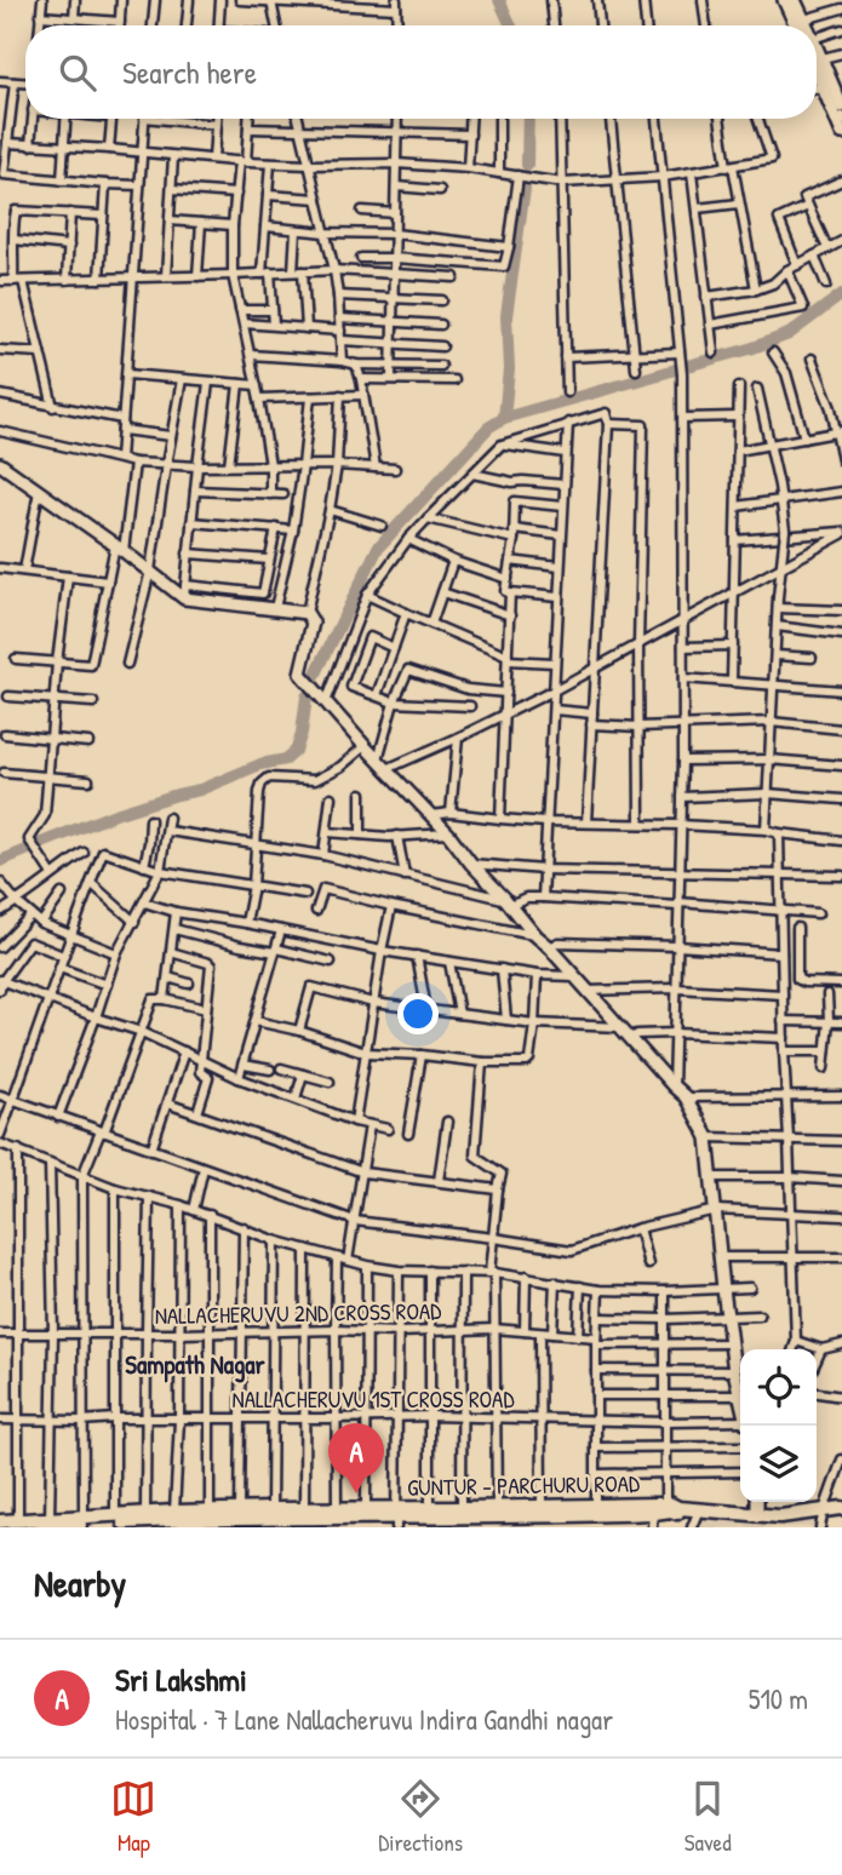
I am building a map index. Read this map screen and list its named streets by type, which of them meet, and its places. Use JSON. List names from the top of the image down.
{
  "streets": {
    "main road": ["GUNTUR - PARCHURU ROAD"],
    "street": ["NALLACHERUVU 2ND CROSS ROAD", "NALLACHERUVU 1ST CROSS ROAD"]
  },
  "districts": ["Sampath Nagar"],
  "page": {
    "search": "Search here",
    "pins": "A",
    "heading": "Nearby",
    "list": [
      {
        "mark": "A",
        "name": "Sri Lakshmi",
        "note": "Hospital · 7 Lane Nallacheruvu Indira Gandhi nagar",
        "value": "510 m"
      }
    ],
    "nav": ["Map", "Directions", "Saved"]
  }
}
